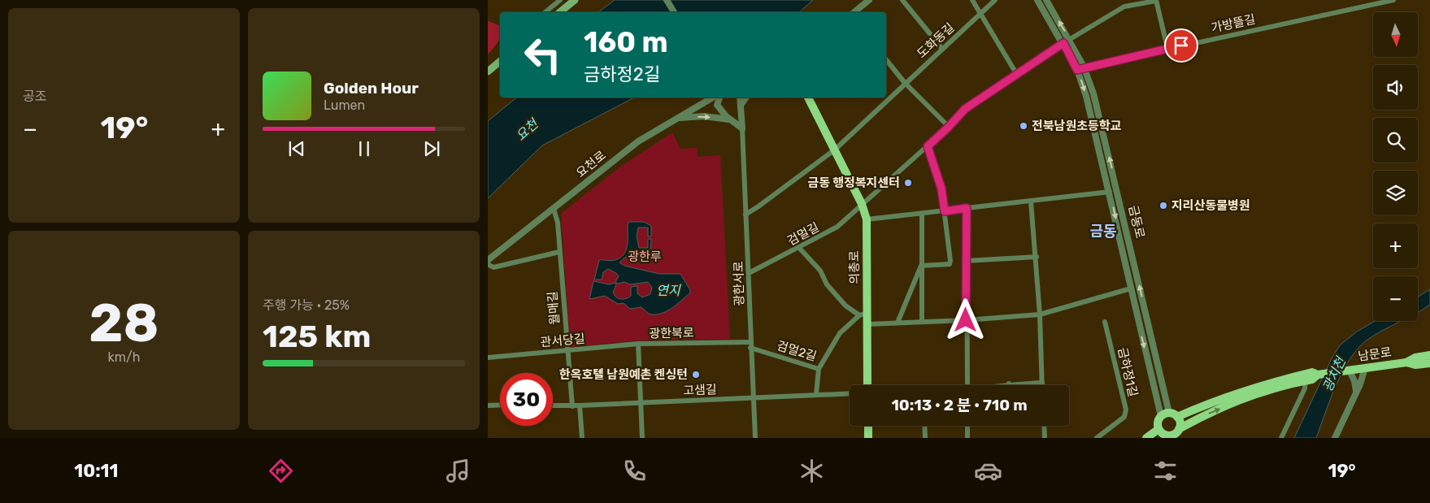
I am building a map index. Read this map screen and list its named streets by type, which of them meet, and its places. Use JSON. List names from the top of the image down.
{
  "streets": {
    "main road": ["금동로", "의총로", "남문로"],
    "street": [
      "가방뜰길",
      "도화동길",
      "요천로",
      "검멀길",
      "광한서로",
      "월매길",
      "광한북로",
      "관서당길",
      "검멀2길",
      "금하정1길",
      "고샘길"
    ]
  },
  "crossings": [
    ["가방뜰길", "금동로"],
    ["도화동길", "의총로"],
    ["요천로", "월매길"],
    ["검멀길", "의총로"],
    ["검멀길", "광한서로"],
    ["의총로", "검멀2길"],
    ["광한서로", "광한북로"],
    ["광한서로", "검멀2길"],
    ["광한서로", "고샘길"],
    ["월매길", "관서당길"],
    ["월매길", "고샘길"],
    ["광한북로", "관서당길"],
    ["광한북로", "검멀2길"],
    ["광한북로", "고샘길"]
  ],
  "districts": ["금동"],
  "water": ["요천", "연지", "광치천"],
  "parks": ["광한루"],
  "places": [
    "전북남원초등학교",
    "금동 행정복지센터",
    "지리산동물병원",
    "한옥호텔 남원예촌 켄싱턴"
  ],
  "north": "bottom",
  "page": {
    "tile": [
      "공조",
      ["28", "km/h"],
      ["주행 가능 · 25%", "125 km"]
    ],
    "map_buttons": ["+", "−"],
    "turn": ["160 m", "금하정2길"],
    "song": ["Golden Hour", "Lumen"],
    "heat": ["−", "19°", "+"],
    "limit": "30",
    "trip": "10:13 · 2 분 · 710 m",
    "tabs": ["10:11", "19°"]
  }
}
